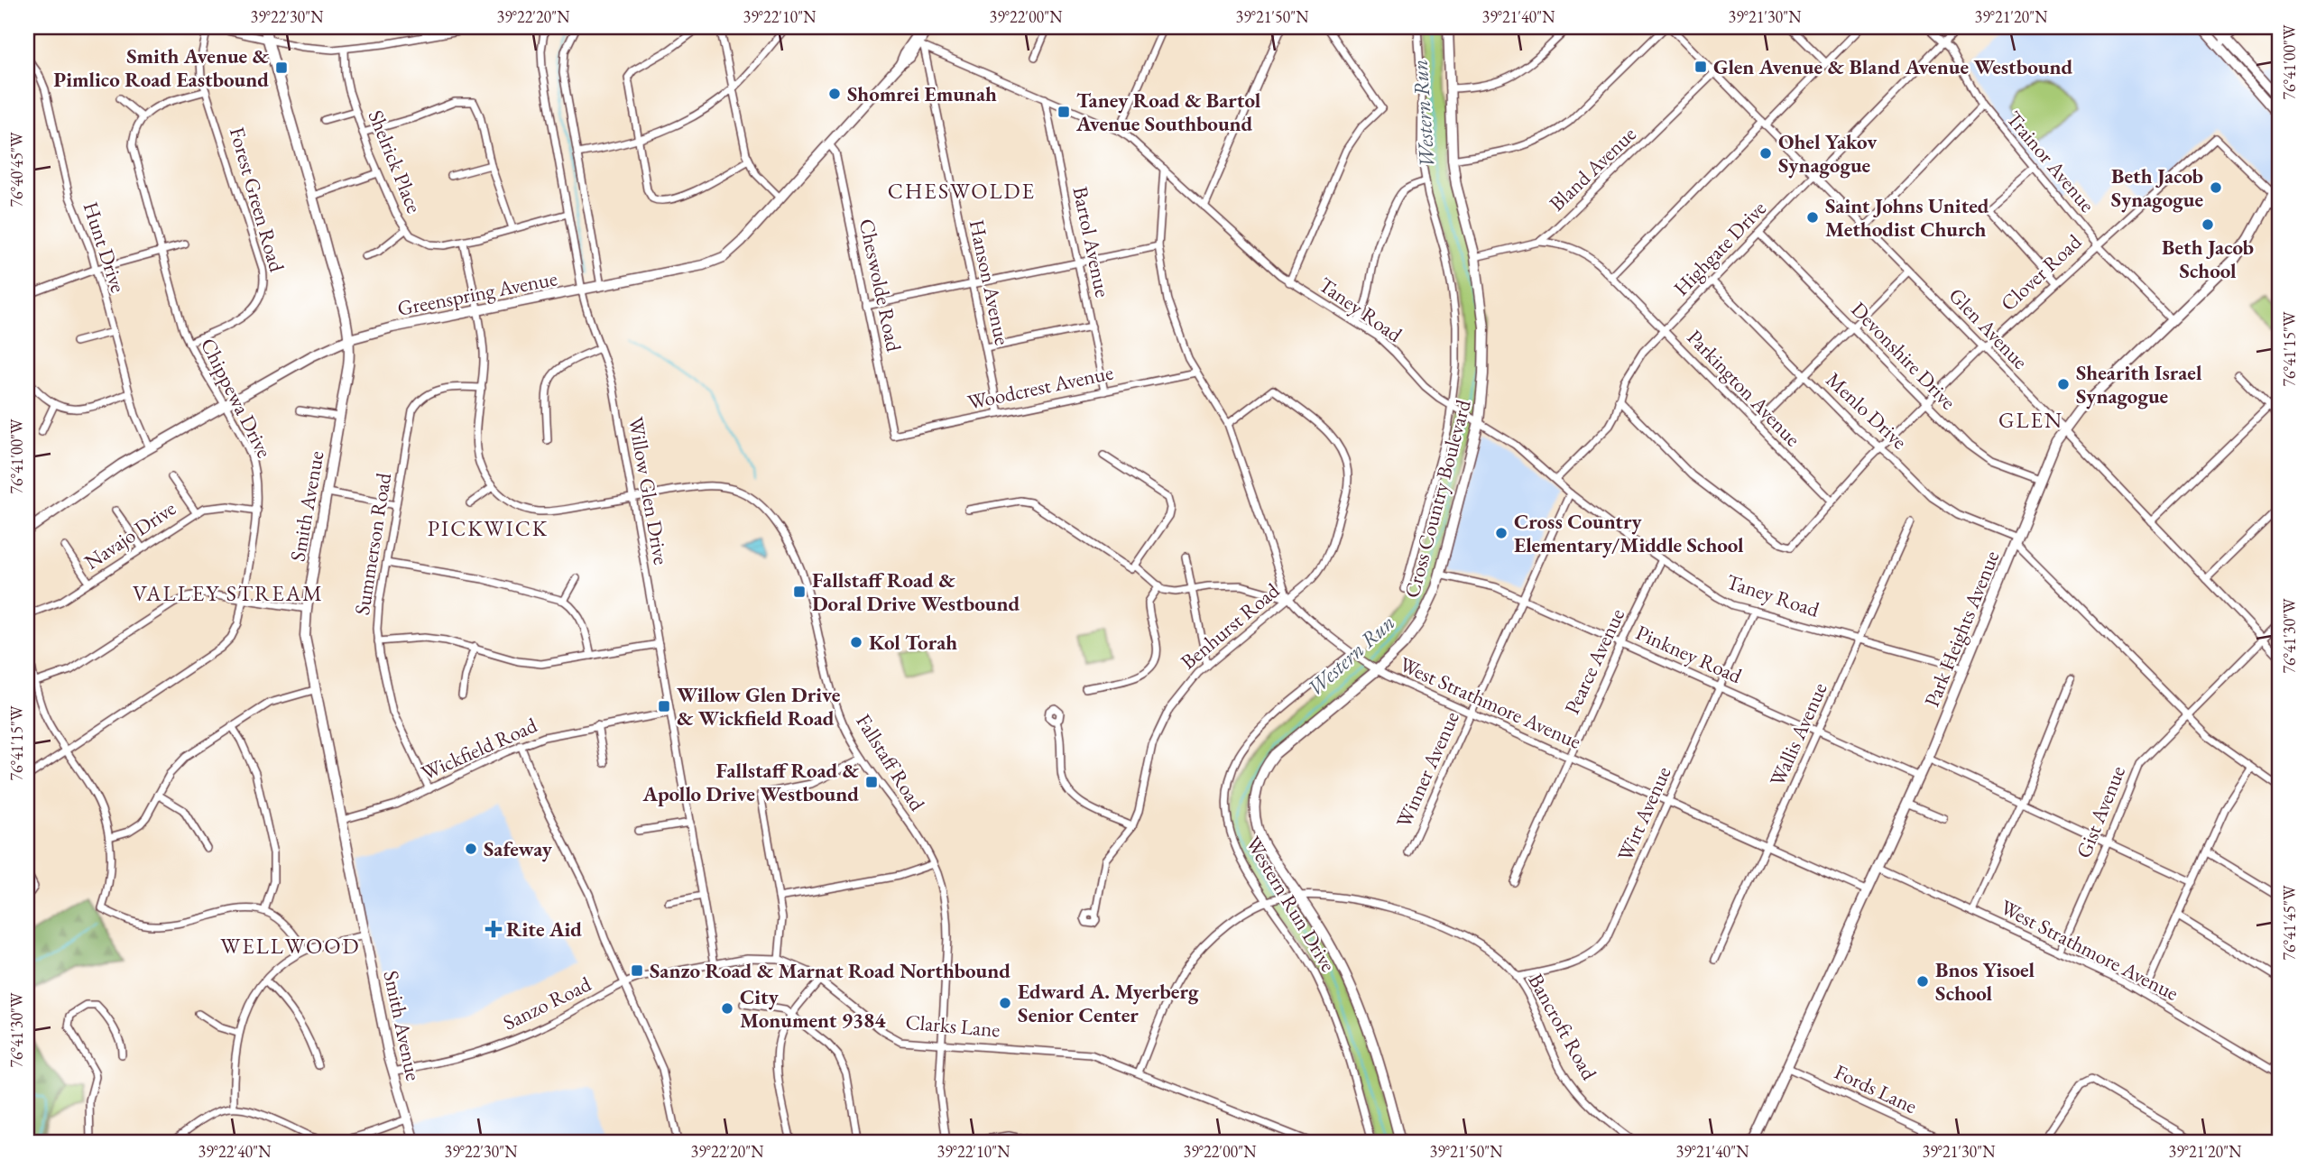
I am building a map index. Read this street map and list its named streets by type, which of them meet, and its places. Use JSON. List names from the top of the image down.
{
  "streets": {
    "main road": [
      "Greenspring Avenue",
      "Cross Country Boulevard",
      "Smith Avenue",
      "Park Heights Avenue"
    ],
    "street": [
      "Shelrick Place",
      "Trainor Avenue",
      "Bland Avenue",
      "Forest Green Road",
      "Bartol Avenue",
      "Hunt Drive",
      "Highgate Drive",
      "Clover Road",
      "Hanson Avenue",
      "Cheswolde Road",
      "Taney Road",
      "Glen Avenue",
      "Devonshire Drive",
      "Woodcrest Avenue",
      "Parkington Avenue",
      "Chippewa Drive",
      "Menlo Drive",
      "Willow Glen Drive",
      "Navajo Drive",
      "Summerson Road",
      "Benhurst Road",
      "Pinkney Road",
      "Pearce Avenue",
      "West Strathmore Avenue",
      "Wallis Avenue",
      "Wickfield Road",
      "Fallstaff Road",
      "Winner Avenue",
      "Gist Avenue",
      "Wirt Avenue",
      "Western Run Drive",
      "Sanzo Road",
      "Clarks Lane",
      "Bancroft Road",
      "Fords Lane"
    ]
  },
  "crossings": [
    ["Shelrick Place", "Willow Glen Drive"],
    ["Trainor Avenue", "Highgate Drive"],
    ["Trainor Avenue", "Clover Road"],
    ["Trainor Avenue", "Park Heights Avenue"],
    ["Bland Avenue", "Glen Avenue"],
    ["Bland Avenue", "Parkington Avenue"],
    ["Forest Green Road", "Chippewa Drive"],
    ["Bartol Avenue", "Taney Road"],
    ["Bartol Avenue", "Woodcrest Avenue"],
    ["Hunt Drive", "Greenspring Avenue"],
    ["Highgate Drive", "Clover Road"],
    ["Highgate Drive", "Taney Road"],
    ["Highgate Drive", "Glen Avenue"],
    ["Highgate Drive", "Devonshire Drive"],
    ["Highgate Drive", "Parkington Avenue"],
    ["Highgate Drive", "Menlo Drive"],
    ["Clover Road", "Glen Avenue"],
    ["Clover Road", "Devonshire Drive"],
    ["Clover Road", "Parkington Avenue"],
    ["Clover Road", "Menlo Drive"],
    ["Clover Road", "Park Heights Avenue"],
    ["Hanson Avenue", "Greenspring Avenue"],
    ["Hanson Avenue", "Taney Road"],
    ["Hanson Avenue", "Woodcrest Avenue"],
    ["Cheswolde Road", "Greenspring Avenue"],
    ["Cheswolde Road", "Woodcrest Avenue"],
    ["Greenspring Avenue", "Taney Road"],
    ["Greenspring Avenue", "Chippewa Drive"],
    ["Greenspring Avenue", "Willow Glen Drive"],
    ["Greenspring Avenue", "Smith Avenue"],
    ["Taney Road", "Cross Country Boulevard"],
    ["Taney Road", "Park Heights Avenue"],
    ["Taney Road", "Pearce Avenue"],
    ["Taney Road", "West Strathmore Avenue"],
    ["Taney Road", "Wallis Avenue"],
    ["Taney Road", "Winner Avenue"],
    ["Taney Road", "Wirt Avenue"],
    ["Glen Avenue", "Park Heights Avenue"],
    ["Glen Avenue", "Gist Avenue"],
    ["Devonshire Drive", "Park Heights Avenue"],
    ["Woodcrest Avenue", "West Strathmore Avenue"],
    ["Chippewa Drive", "Navajo Drive"],
    ["Menlo Drive", "Park Heights Avenue"],
    ["Menlo Drive", "Gist Avenue"],
    ["Willow Glen Drive", "Wickfield Road"],
    ["Willow Glen Drive", "Fallstaff Road"],
    ["Willow Glen Drive", "Sanzo Road"],
    ["Willow Glen Drive", "Clarks Lane"],
    ["Cross Country Boulevard", "Pinkney Road"],
    ["Cross Country Boulevard", "West Strathmore Avenue"],
    ["Cross Country Boulevard", "Bancroft Road"],
    ["Smith Avenue", "Wickfield Road"],
    ["Smith Avenue", "Sanzo Road"],
    ["Summerson Road", "Wickfield Road"],
    ["Benhurst Road", "West Strathmore Avenue"],
    ["Park Heights Avenue", "Pinkney Road"],
    ["Park Heights Avenue", "West Strathmore Avenue"],
    ["Park Heights Avenue", "Fords Lane"],
    ["Pinkney Road", "Pearce Avenue"],
    ["Pinkney Road", "Wallis Avenue"],
    ["Pinkney Road", "Winner Avenue"],
    ["Pinkney Road", "Wirt Avenue"],
    ["Pearce Avenue", "West Strathmore Avenue"],
    ["West Strathmore Avenue", "Wallis Avenue"],
    ["West Strathmore Avenue", "Winner Avenue"],
    ["West Strathmore Avenue", "Gist Avenue"],
    ["West Strathmore Avenue", "Wirt Avenue"],
    ["West Strathmore Avenue", "Western Run Drive"],
    ["Fallstaff Road", "Clarks Lane"],
    ["Wirt Avenue", "Bancroft Road"],
    ["Western Run Drive", "Bancroft Road"],
    ["Sanzo Road", "Clarks Lane"],
    ["Clarks Lane", "Bancroft Road"]
  ],
  "districts": [
    "CHESWOLDE",
    "GLEN",
    "PICKWICK",
    "VALLEY STREAM",
    "WELLWOOD"
  ],
  "water": ["Western Run"],
  "places": {
    "transit": [
      "Glen Avenue & Bland Avenue Westbound",
      "Smith Avenue & Pimlico Road Eastbound",
      "Taney Road & Bartol Avenue Southbound",
      "Fallstaff Road & Doral Drive Westbound",
      "Willow Glen Drive & Wickfield Road",
      "Fallstaff Road & Apollo Drive Westbound",
      "Sanzo Road & Marnat Road Northbound"
    ],
    "other": [
      "Shomrei Emunah",
      "Ohel Yakov Synagogue",
      "Beth Jacob Synagogue",
      "Saint Johns United Methodist Church",
      "Beth Jacob School",
      "Shearith Israel Synagogue",
      "Cross Country Elementary/Middle School",
      "Kol Torah",
      "Safeway",
      "Bnos Yisoel School",
      "Edward A. Myerberg Senior Center",
      "City Monument 9384"
    ],
    "health": ["Rite Aid"]
  },
  "coordinates": [
    "39°22'30\"N",
    "39°22'20\"N",
    "39°22'10\"N",
    "39°22'00\"N",
    "39°21'50\"N",
    "39°21'40\"N",
    "39°21'30\"N",
    "39°21'20\"N",
    "76°41'00\"W",
    "76°40'45\"W",
    "76°41'15\"W",
    "76°41'30\"W",
    "76°41'45\"W",
    "39°22'40\"N"
  ]
}
